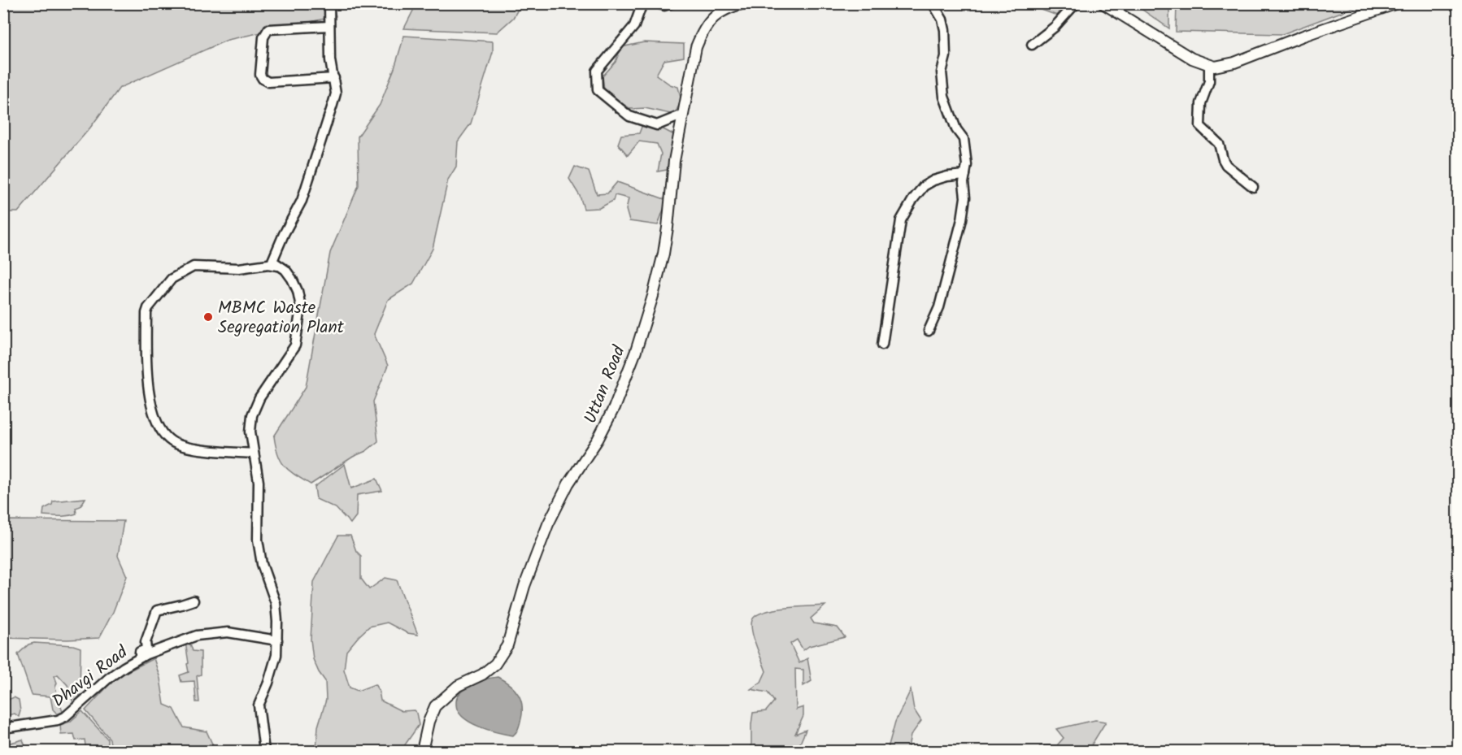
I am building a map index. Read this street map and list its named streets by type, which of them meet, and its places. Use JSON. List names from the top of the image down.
{
  "streets": {
    "main road": ["Uttan Road"],
    "street": ["Dhavgi Road"]
  },
  "places": ["MBMC Waste Segregation Plant"]
}
